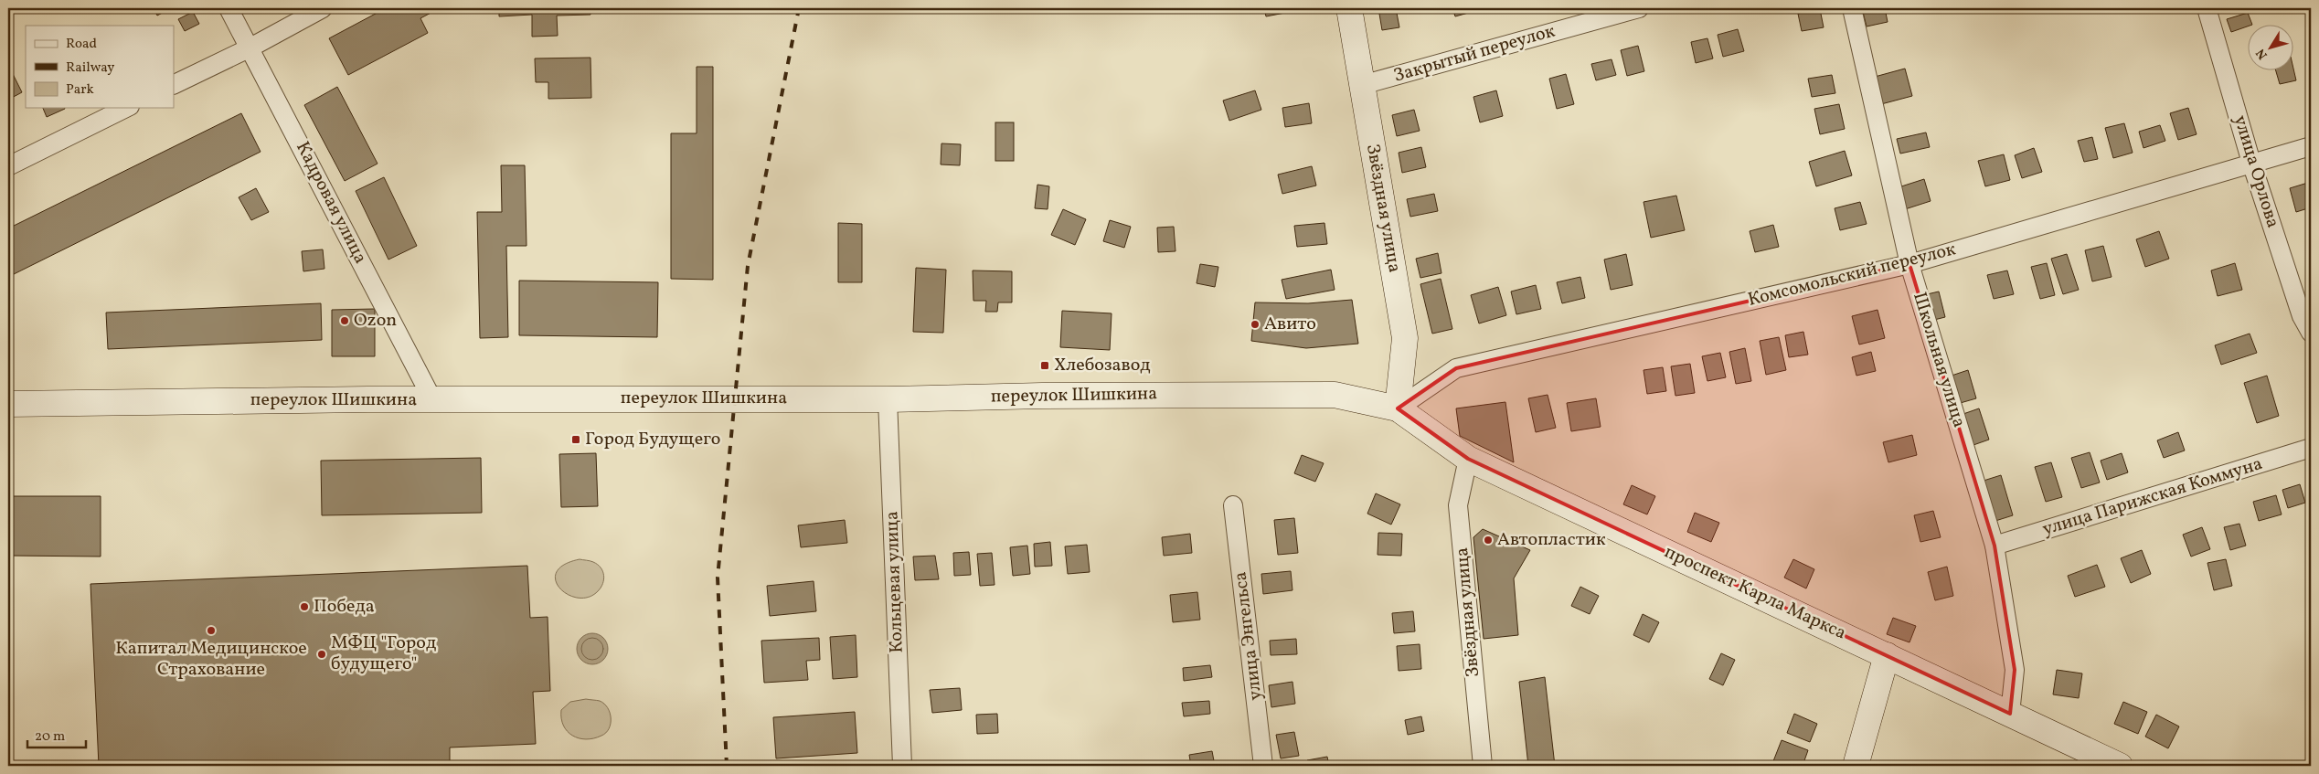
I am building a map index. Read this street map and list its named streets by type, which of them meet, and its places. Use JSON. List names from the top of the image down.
{
  "streets": {
    "main road": ["Звёздная улица", "переулок Шишкина", "проспект Карла Маркса"],
    "street": [
      "Закрытый переулок",
      "улица Орлова",
      "Кадровая улица",
      "Комсомольский переулок",
      "Школьная улица",
      "улица Парижская Коммуна",
      "Кольцевая улица",
      "улица Энгельса"
    ]
  },
  "crossings": [
    ["Закрытый переулок", "Звёздная улица"],
    ["улица Орлова", "Комсомольский переулок"],
    ["Кадровая улица", "переулок Шишкина"],
    ["Звёздная улица", "Комсомольский переулок"],
    ["Звёздная улица", "переулок Шишкина"],
    ["Звёздная улица", "проспект Карла Маркса"],
    ["Комсомольский переулок", "Школьная улица"],
    ["Комсомольский переулок", "переулок Шишкина"],
    ["Комсомольский переулок", "проспект Карла Маркса"],
    ["Школьная улица", "улица Парижская Коммуна"],
    ["Школьная улица", "проспект Карла Маркса"],
    ["переулок Шишкина", "Кольцевая улица"],
    ["переулок Шишкина", "проспект Карла Маркса"]
  ],
  "places": {
    "other": [
      "Ozon",
      "Авито",
      "Автопластик",
      "Победа",
      "Капитал Медицинское Страхование",
      "МФЦ \"Город будущего\""
    ],
    "transit": ["Хлебозавод", "Город Будущего"]
  },
  "legend": ["Road", "Railway", "Park"],
  "scale_bar": "20 m",
  "north": "bottom left"
}
